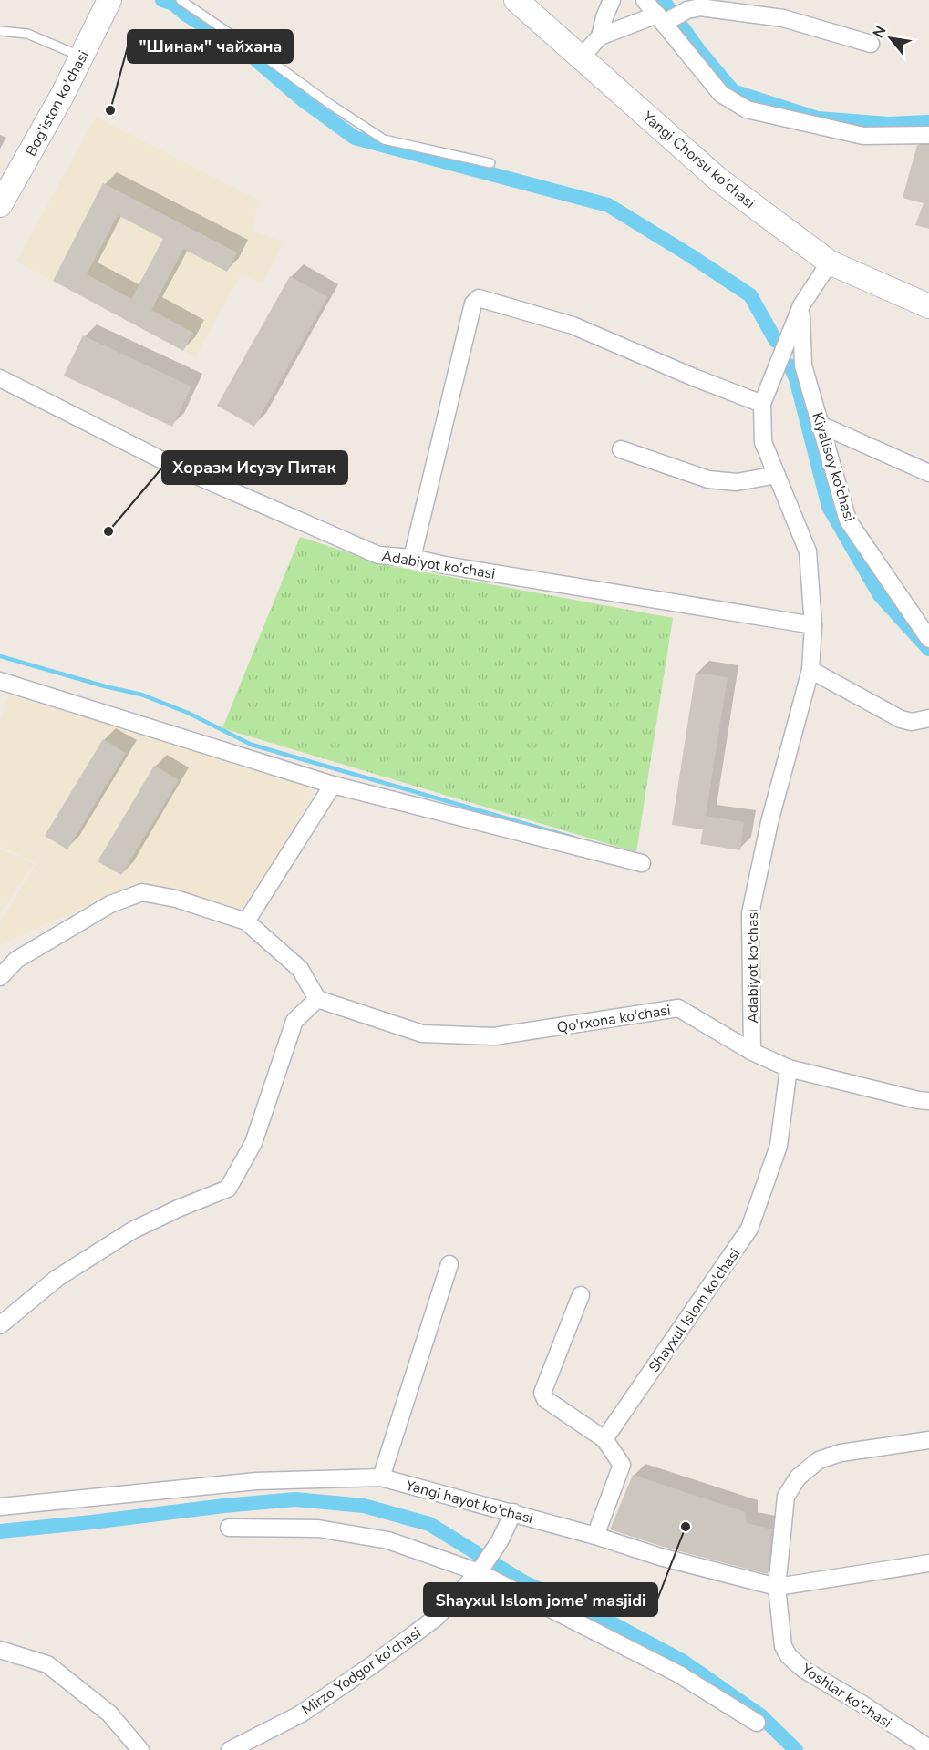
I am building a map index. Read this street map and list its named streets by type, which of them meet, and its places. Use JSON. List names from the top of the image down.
{
  "streets": {
    "main road": ["Bog'iston ko'chasi", "Yangi Chorsu ko'chasi"],
    "street": [
      "Kiyalisoy ko'chasi",
      "Adabiyot ko'chasi",
      "Qo'rxona ko'chasi",
      "Shayxul Islom ko'chasi",
      "Yangi hayot ko'chasi",
      "Mirzo Yodgor ko'chasi",
      "Yoshlar ko'chasi"
    ]
  },
  "crossings": [
    ["Yangi Chorsu ko'chasi", "Adabiyot ko'chasi"],
    ["Kiyalisoy ko'chasi", "Adabiyot ko'chasi"],
    ["Adabiyot ko'chasi", "Qo'rxona ko'chasi"],
    ["Qo'rxona ko'chasi", "Shayxul Islom ko'chasi"],
    ["Yangi hayot ko'chasi", "Mirzo Yodgor ko'chasi"],
    ["Yangi hayot ko'chasi", "Yoshlar ko'chasi"]
  ],
  "places": ["\"Шинам\" чайхана", "Хоразм Исузу Питак", "Shayxul Islom jome' masjidi"],
  "north": "top left"
}
